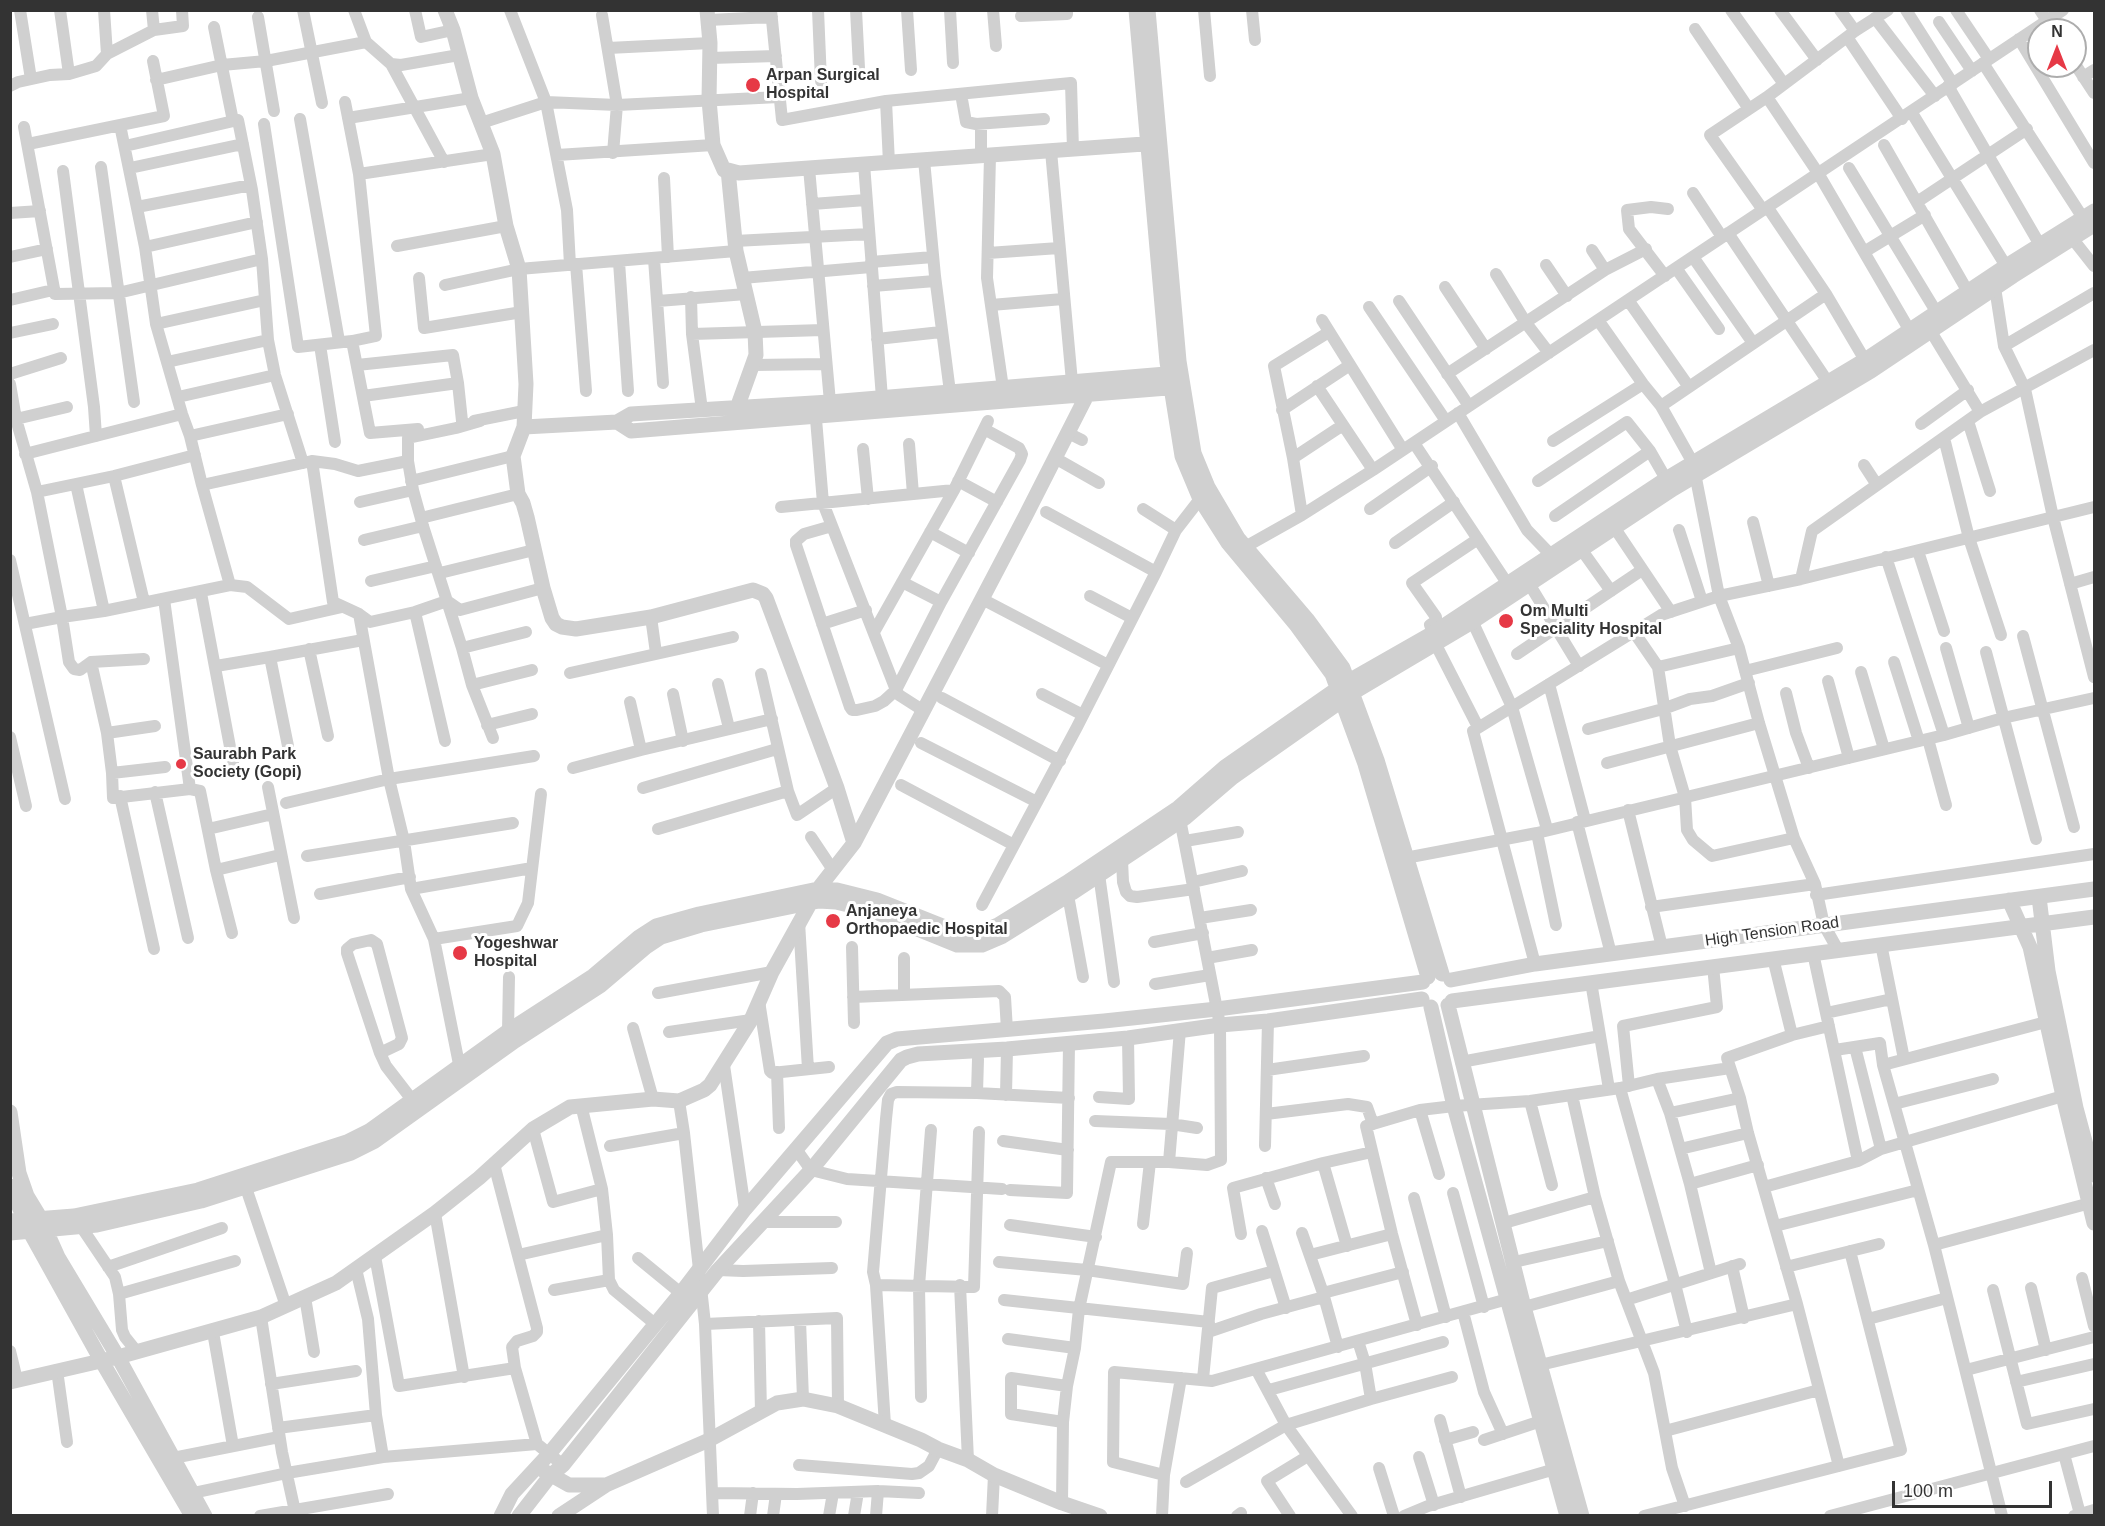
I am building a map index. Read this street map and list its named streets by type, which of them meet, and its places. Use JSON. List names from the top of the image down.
{
  "streets": {
    "street": ["High Tension Road"]
  },
  "places": [
    "Arpan Surgical Hospital",
    "Om Multi Speciality Hospital",
    "Saurabh Park Society (Gopi)",
    "Anjaneya Orthopaedic Hospital",
    "Yogeshwar Hospital"
  ],
  "scale_bar": "100 m",
  "north": "top"
}
